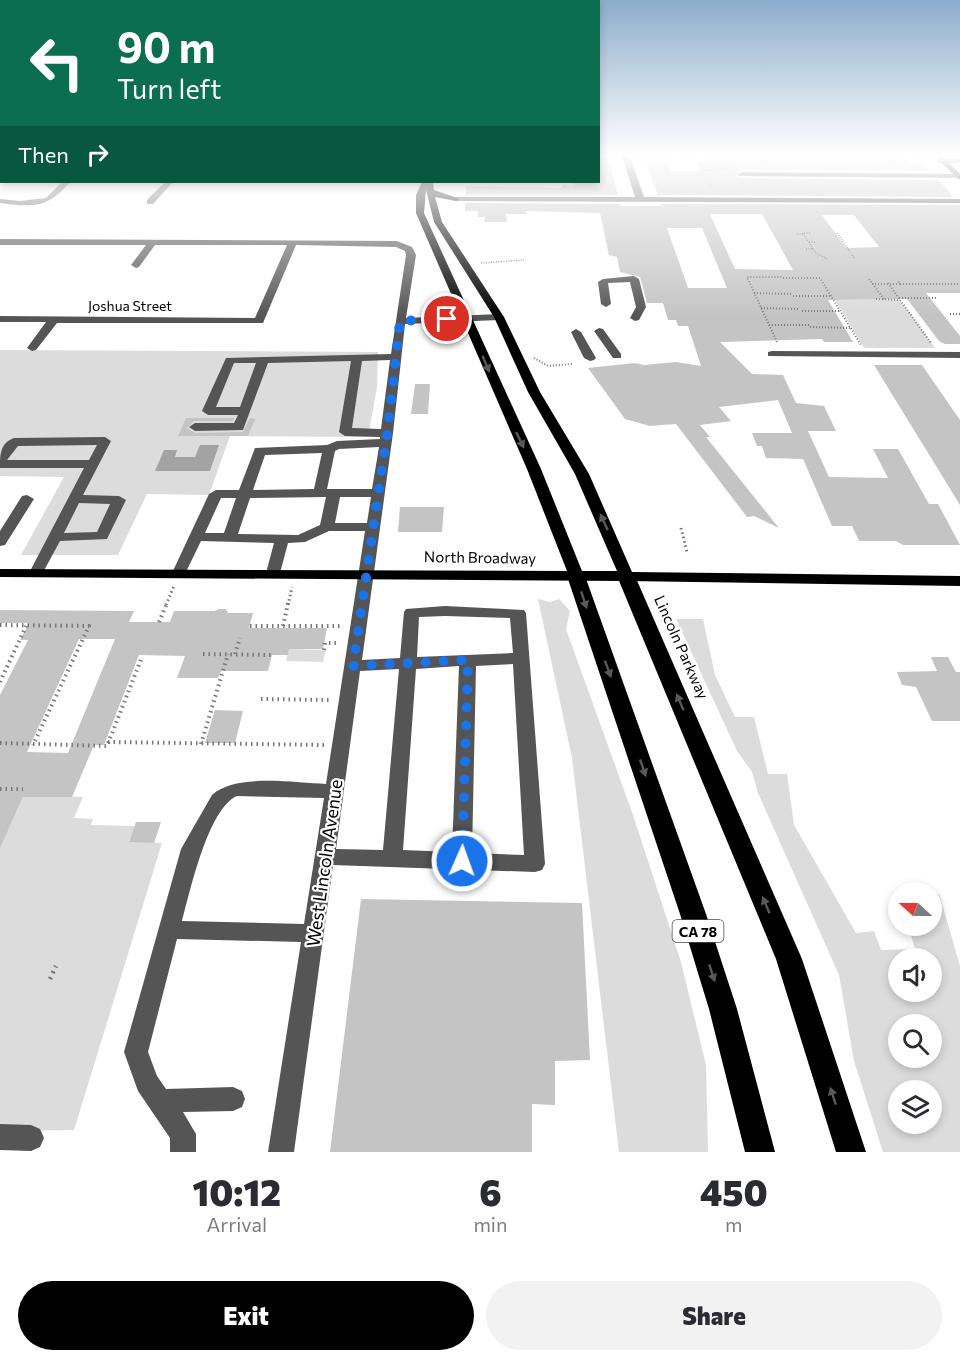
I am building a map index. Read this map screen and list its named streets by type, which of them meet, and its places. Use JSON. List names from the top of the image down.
{
  "streets": {
    "highway": ["Lincoln Parkway", "CA 78"],
    "main road": ["North Broadway"],
    "street": ["Joshua Street", "West Lincoln Avenue"]
  },
  "crossings": [
    ["Joshua Street", "West Lincoln Avenue"],
    ["North Broadway", "Lincoln Parkway"],
    ["North Broadway", "West Lincoln Avenue"],
    ["North Broadway", "CA 78"]
  ],
  "one_way": ["Lincoln Parkway"],
  "north": "left",
  "page": {
    "turn": ["90 m", "Turn left"],
    "then": "Then",
    "eta": [
      "10:12",
      "Arrival",
      "6",
      "min",
      "450",
      "m"
    ],
    "buttons": ["Exit", "Share"]
  }
}
